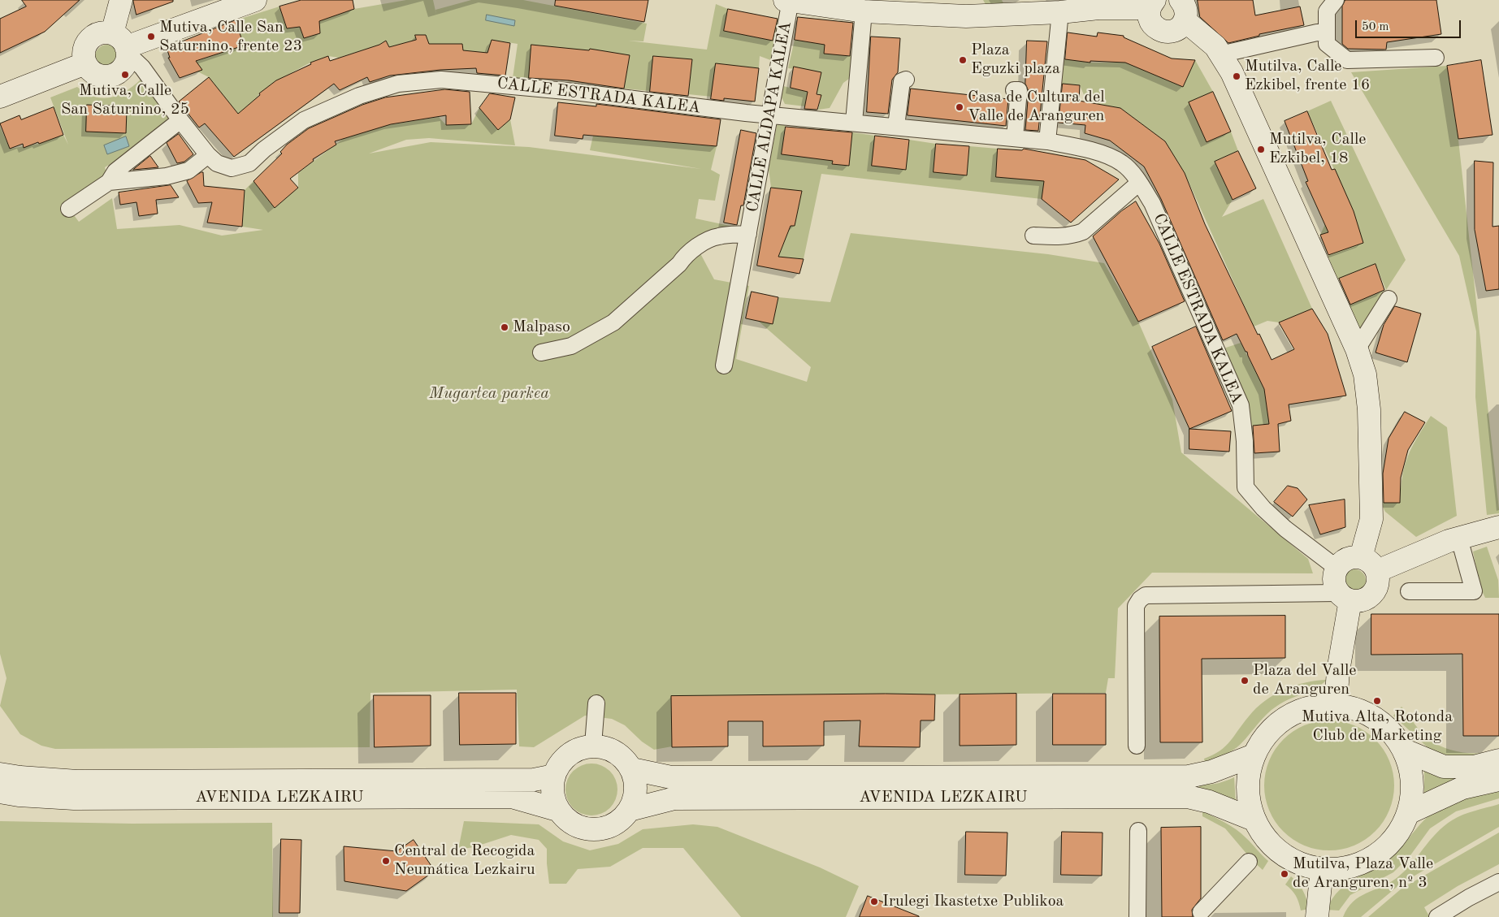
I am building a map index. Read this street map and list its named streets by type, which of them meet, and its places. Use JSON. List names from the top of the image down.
{
  "streets": {
    "street": ["CALLE ESTRADA KALEA", "CALLE ALDAPA KALEA", "AVENIDA LEZKAIRU"]
  },
  "crossings": [
    ["CALLE ESTRADA KALEA", "CALLE ALDAPA KALEA"]
  ],
  "parks": ["Mugartea parkea"],
  "places": [
    "Mutiva, Calle San Saturnino, frente 23",
    "Plaza Eguzki plaza",
    "Mutiva, Calle San Saturnino, 25",
    "Mutilva, Calle Ezkibel, frente 16",
    "Casa de Cultura del Valle de Aranguren",
    "Mutilva, Calle Ezkibel, 18",
    "Malpaso",
    "Plaza del Valle de Aranguren",
    "Mutiva Alta, Rotonda Club de Marketing",
    "Central de Recogida Neumática Lezkairu",
    "Mutilva, Plaza Valle de Aranguren, nº 3",
    "Irulegi Ikastetxe Publikoa"
  ],
  "scale_bar": "50 m"
}
